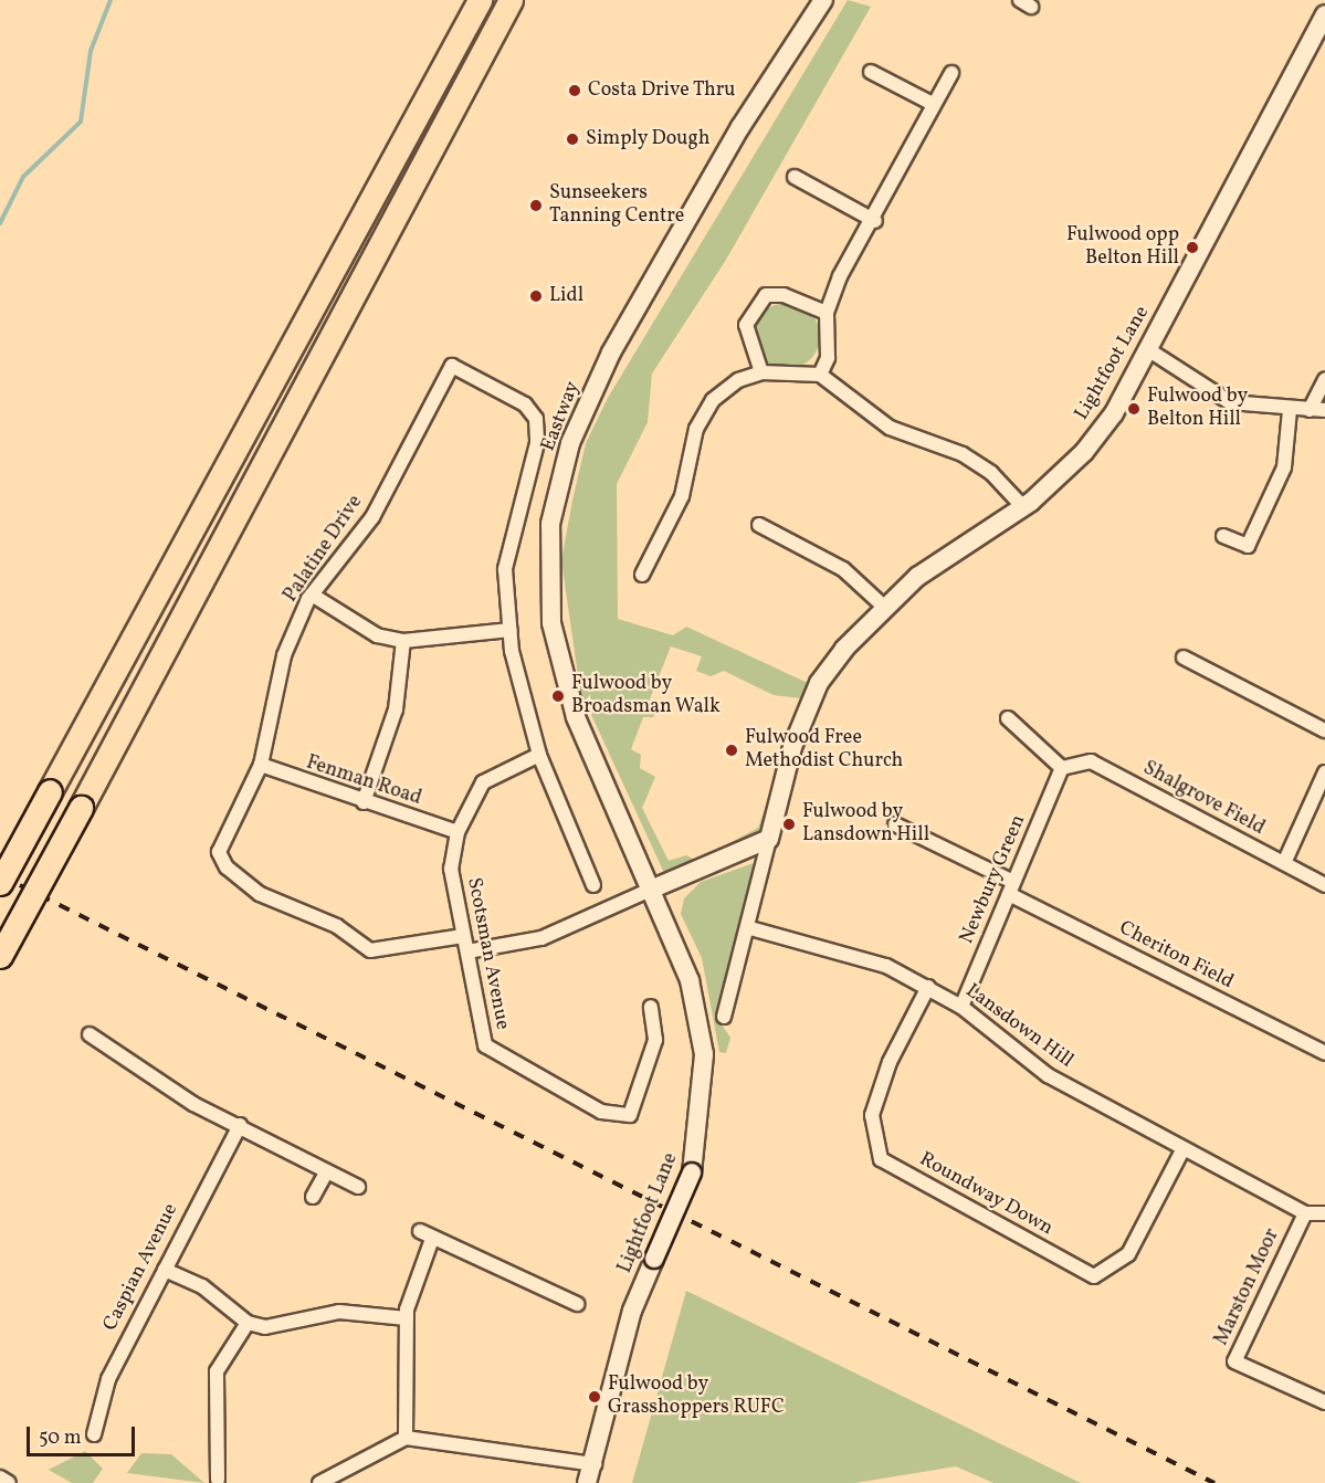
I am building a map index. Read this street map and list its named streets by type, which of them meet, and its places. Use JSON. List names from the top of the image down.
{
  "streets": {
    "main road": ["Lightfoot Lane", "Eastway"],
    "street": [
      "Palatine Drive",
      "Fenman Road",
      "Shalgrove Field",
      "Newbury Green",
      "Scotsman Avenue",
      "Cheriton Field",
      "Lansdown Hill",
      "Roundway Down",
      "Caspian Avenue",
      "Marston Moor"
    ]
  },
  "crossings": [
    ["Lightfoot Lane", "Eastway"],
    ["Lightfoot Lane", "Lansdown Hill"],
    ["Palatine Drive", "Fenman Road"],
    ["Palatine Drive", "Scotsman Avenue"],
    ["Fenman Road", "Scotsman Avenue"],
    ["Shalgrove Field", "Newbury Green"],
    ["Newbury Green", "Cheriton Field"],
    ["Newbury Green", "Lansdown Hill"],
    ["Lansdown Hill", "Roundway Down"],
    ["Lansdown Hill", "Marston Moor"]
  ],
  "places": [
    "Costa Drive Thru",
    "Simply Dough",
    "Sunseekers Tanning Centre",
    "Fulwood opp Belton Hill",
    "Lidl",
    "Fulwood by Belton Hill",
    "Fulwood by Broadsman Walk",
    "Fulwood Free Methodist Church",
    "Fulwood by Lansdown Hill",
    "Fulwood by Grasshoppers RUFC"
  ],
  "scale_bar": "50 m"
}
